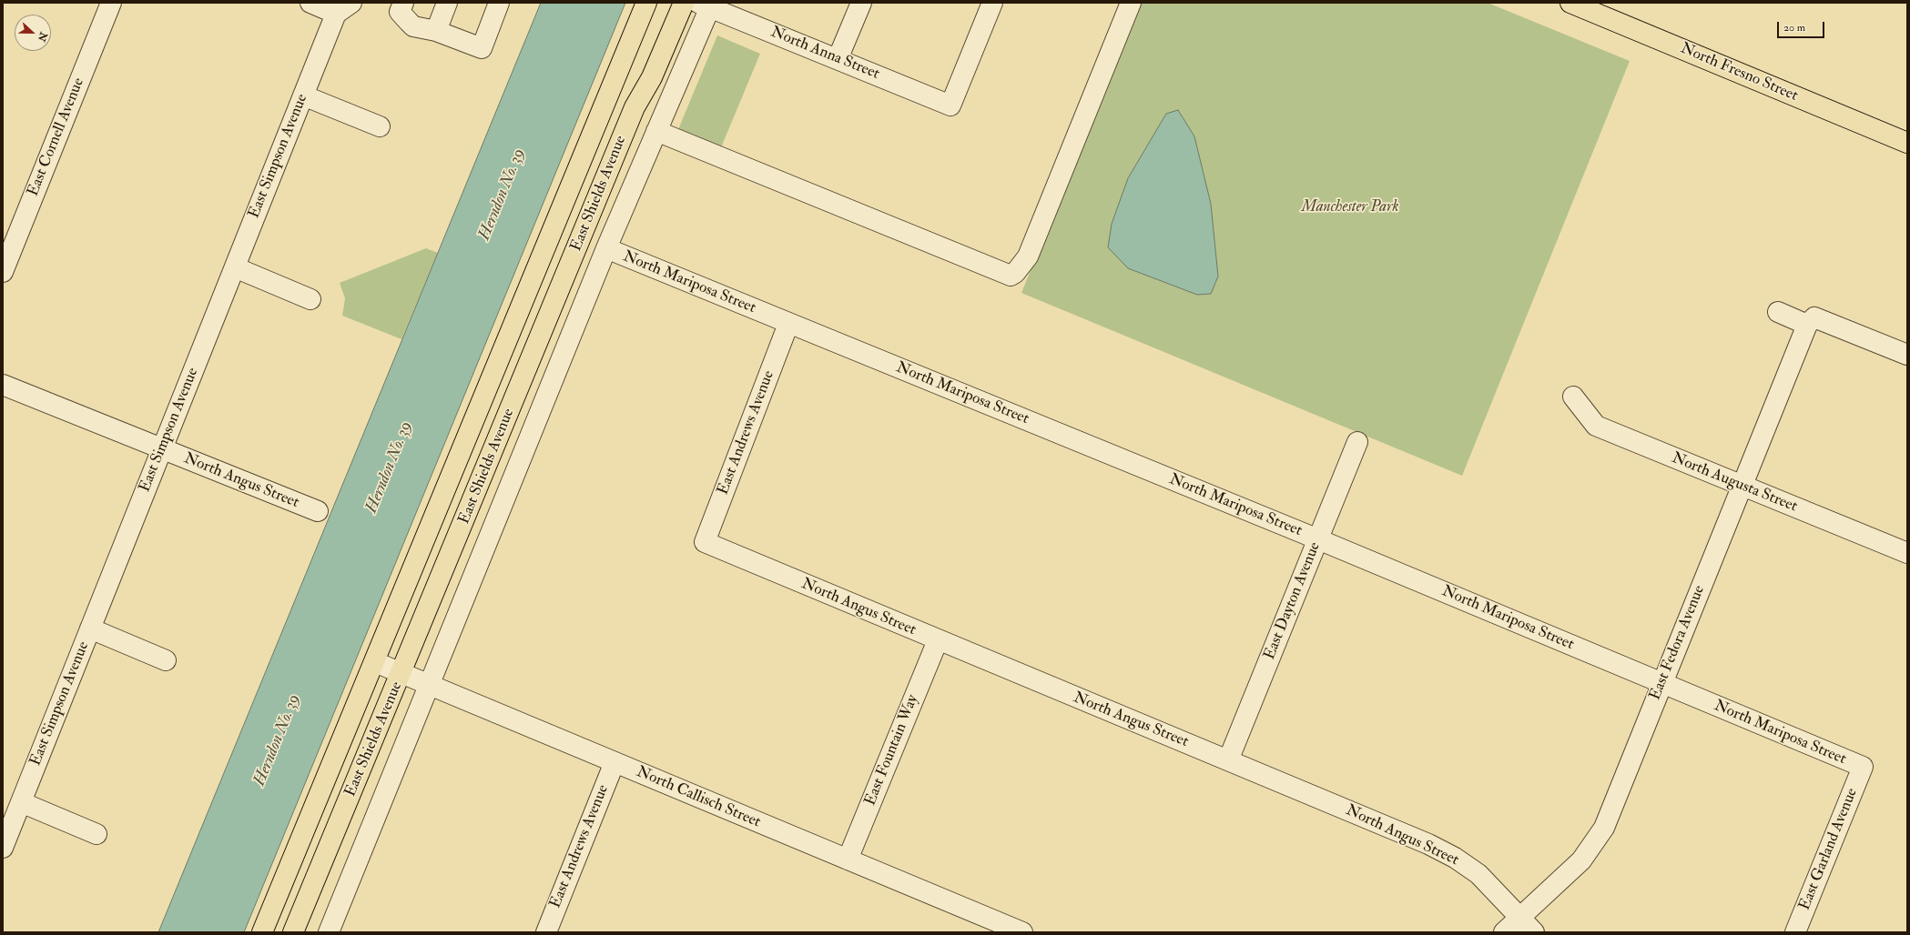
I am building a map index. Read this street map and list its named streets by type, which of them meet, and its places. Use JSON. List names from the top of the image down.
{
  "streets": {
    "main road": ["North Fresno Street", "East Shields Avenue"],
    "street": [
      "North Anna Street",
      "East Cornell Avenue",
      "East Simpson Avenue",
      "North Mariposa Street",
      "East Andrews Avenue",
      "North Angus Street",
      "North Augusta Street",
      "East Dayton Avenue",
      "East Fedora Avenue",
      "East Fountain Way",
      "North Callisch Street",
      "East Garland Avenue"
    ]
  },
  "crossings": [
    ["East Simpson Avenue", "North Angus Street"],
    ["East Shields Avenue", "North Callisch Street"],
    ["North Mariposa Street", "East Andrews Avenue"],
    ["North Mariposa Street", "East Dayton Avenue"],
    ["North Mariposa Street", "East Fedora Avenue"],
    ["North Mariposa Street", "East Garland Avenue"],
    ["East Andrews Avenue", "North Angus Street"],
    ["East Andrews Avenue", "North Callisch Street"],
    ["North Angus Street", "East Dayton Avenue"],
    ["North Angus Street", "East Fedora Avenue"],
    ["North Angus Street", "East Fountain Way"],
    ["North Augusta Street", "East Fedora Avenue"],
    ["East Fountain Way", "North Callisch Street"]
  ],
  "water": ["Herndon No. 39"],
  "parks": ["Manchester Park"],
  "scale_bar": "20 m",
  "north": "right"
}
